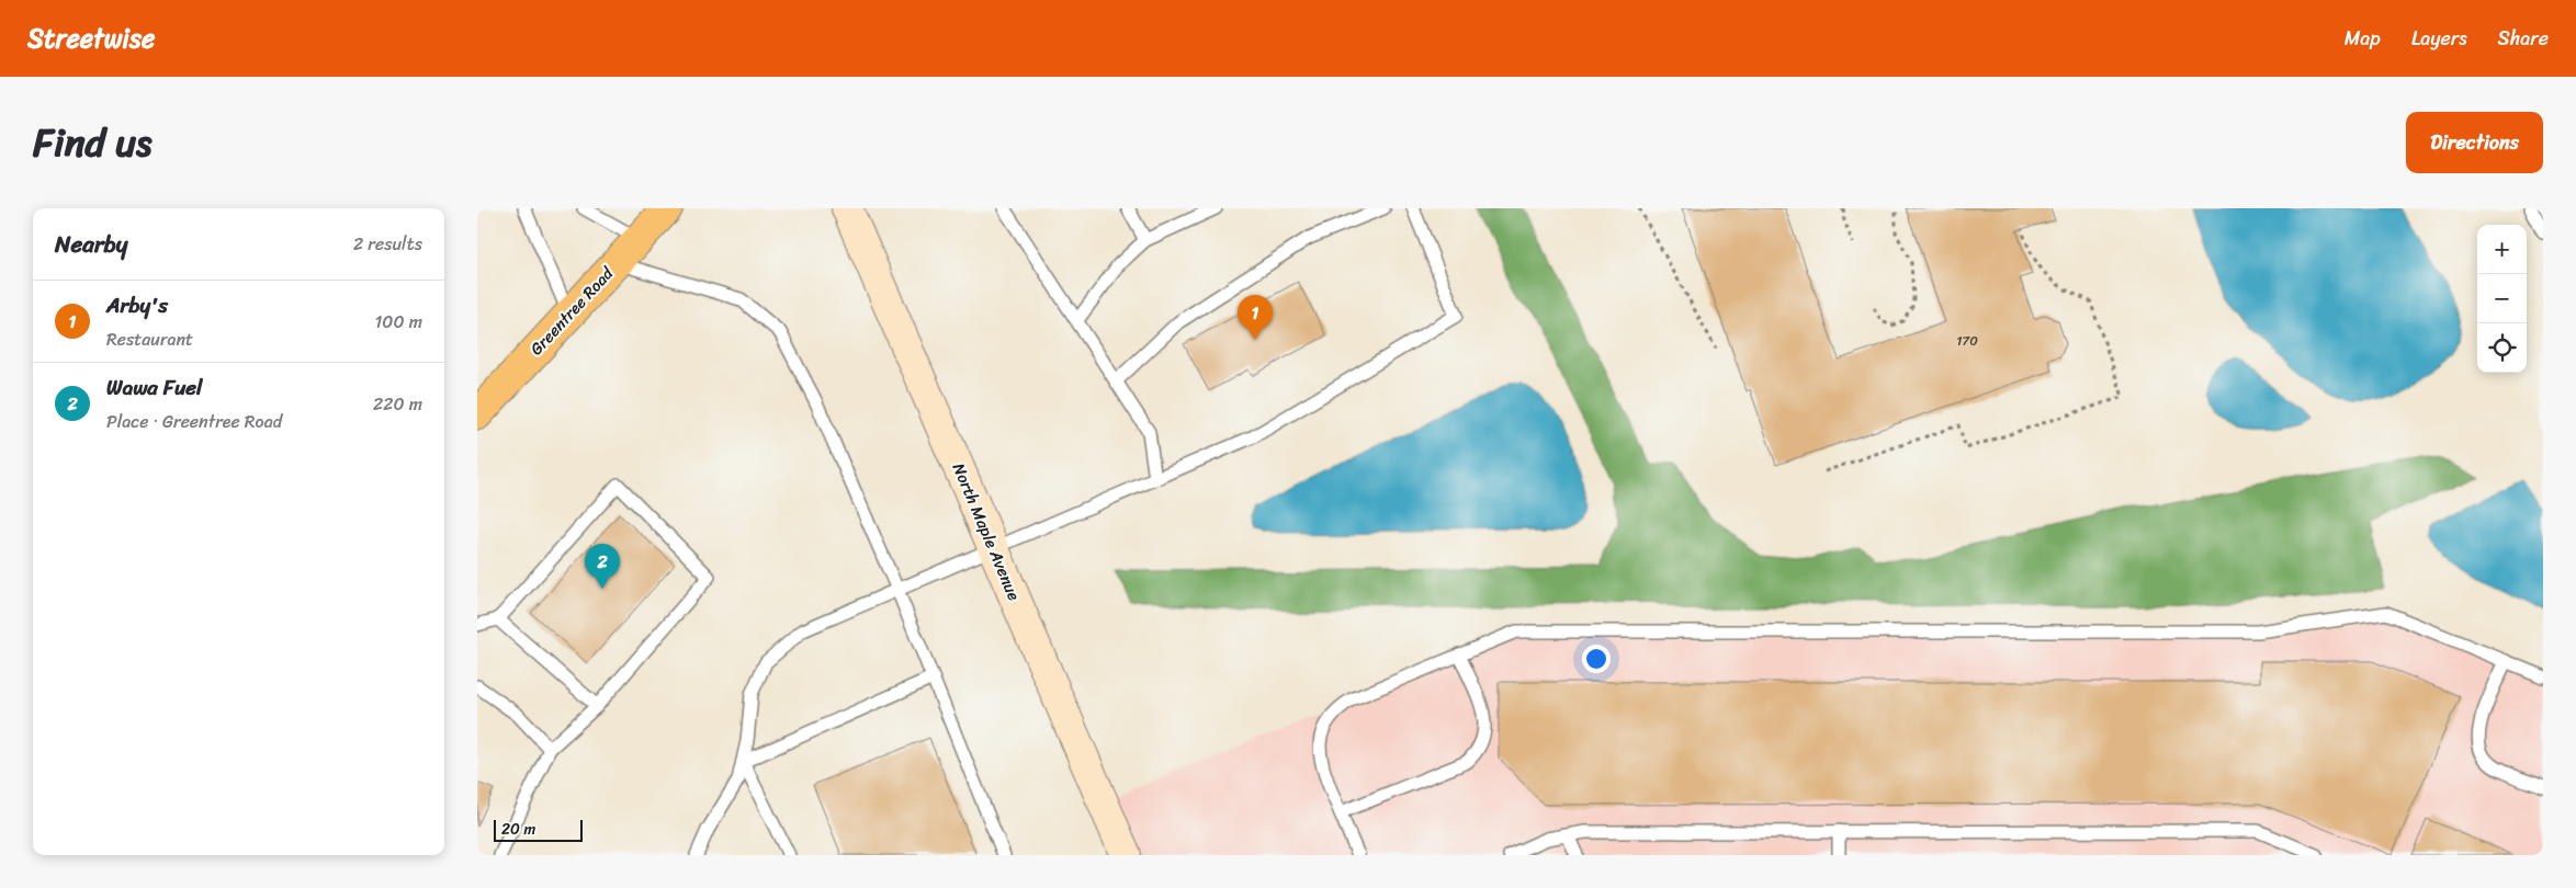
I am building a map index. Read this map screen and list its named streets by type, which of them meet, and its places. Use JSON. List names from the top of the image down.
{
  "streets": {
    "main road": ["Greentree Road", "North Maple Avenue"]
  },
  "house_numbers": ["170"],
  "scale_bar": "20 m",
  "page": {
    "header": "Streetwise",
    "nav": ["Map", "Layers", "Share"],
    "title": "Find us",
    "buttons": "Directions",
    "heading": ["Nearby", "2 results"],
    "map_buttons": ["+", "−"],
    "list": [
      {
        "mark": "1",
        "name": "Arby's",
        "note": "Restaurant",
        "value": "100 m"
      },
      {
        "mark": "2",
        "name": "Wawa Fuel",
        "note": "Place · Greentree Road",
        "value": "220 m"
      }
    ],
    "pins": ["1", "2"],
    "scale": "20 m"
  }
}
